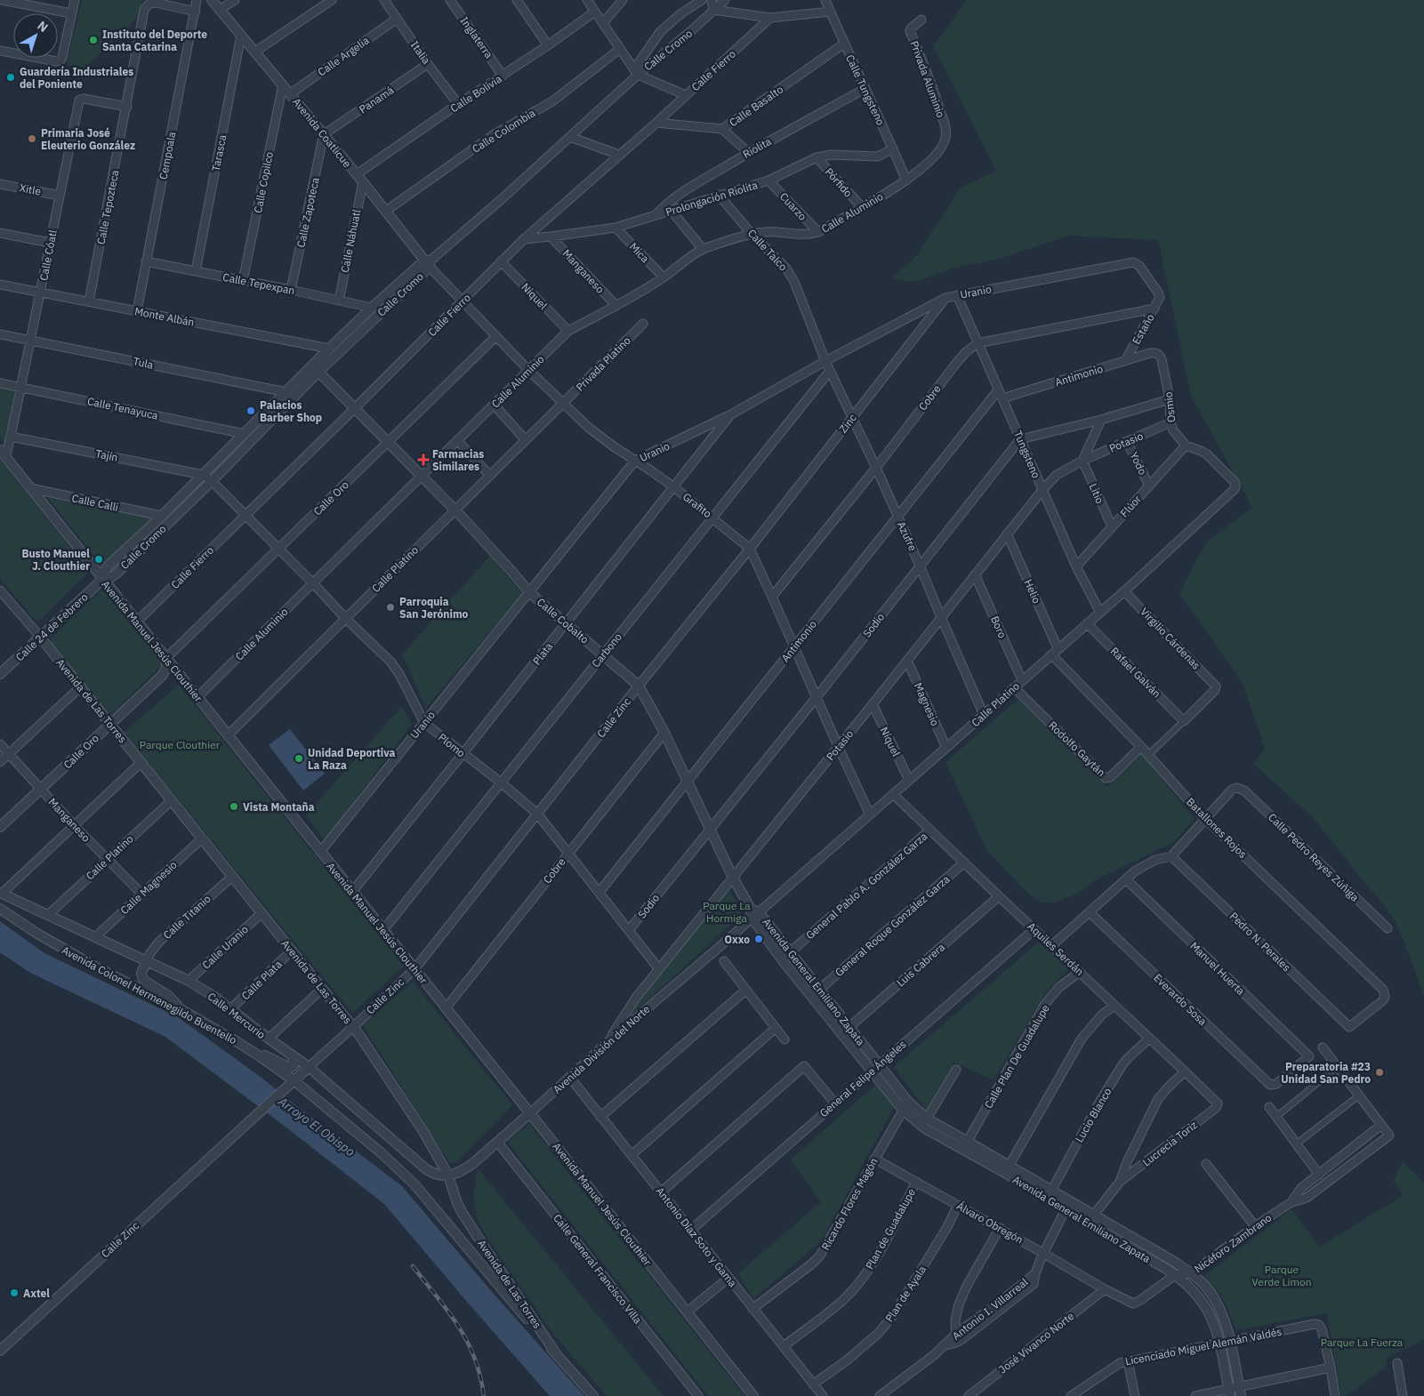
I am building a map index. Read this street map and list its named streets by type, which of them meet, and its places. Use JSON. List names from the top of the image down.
{
  "streets": {
    "street": [
      "Inglaterra",
      "Calle Cromo",
      "Italia",
      "Calle Argelia",
      "Calle Fierro",
      "Privada Aluminio",
      "Calle Tungsteno",
      "Calle Bolivia",
      "Panamá",
      "Calle Basalto",
      "Calle Colombia",
      "Avenida Coatlicue",
      "Riolita",
      "Tarasca",
      "Cempoala",
      "Calle Copilco",
      "Pórfido",
      "Xitle",
      "Prolongación Riolita",
      "Cuarzo",
      "Calle Tepozteca",
      "Calle Zapoteca",
      "Calle Aluminio",
      "Calle Náhuatl",
      "Calle Talco",
      "Mica",
      "Calle Cóatl",
      "Manganeso",
      "Calle Tepexpan",
      "Uranio",
      "Níquel",
      "Monte Albán",
      "Estaño",
      "Tula",
      "Privada Platino",
      "Antimonio",
      "Cobre",
      "Osmio",
      "Calle Tenayuca",
      "Zinc",
      "Potasio",
      "Tungsteno",
      "Tajín",
      "Yodo",
      "Litio",
      "Calle Oro",
      "Calle Calli",
      "Grafito",
      "Flúor",
      "Azufre",
      "Calle Platino",
      "Helio",
      "Calle Cobalto",
      "Sodio",
      "Calle 24 de Febrero",
      "Boro",
      "Virgilio Cárdenas",
      "Avenida Manuel Jesús Clouthier",
      "Carbono",
      "Plata",
      "Rafael Galván",
      "Avenida de Las Torres",
      "Magnesio",
      "Calle Zinc",
      "Plomo",
      "Rodolfo Gaytán",
      "Batallones Rojos",
      "Calle Pedro Reyes Zúñiga",
      "General Pablo A. González Garza",
      "Calle Magnesio",
      "Calle Titanio",
      "General Roque González Garza",
      "Pedro N. Perales",
      "Calle Uranio",
      "Aquiles Serdán",
      "Luis Cabrera",
      "Manuel Huerta",
      "Calle Plata",
      "Avenida General Emiliano Zapata",
      "Avenida Colonel Hermenegildo Buentello",
      "Everardo Sosa",
      "Calle Mercurio",
      "Avenida División del Norte",
      "Calle Plan De Guadalupe",
      "General Felipe Ángeles",
      "Lucio Blanco",
      "Lucrecia Toriz",
      "Ricardo Flores Magón",
      "Álvaro Obregón",
      "Plan de Guadalupe",
      "Antonio Díaz Soto y Gama",
      "Nicéforo Zambrano",
      "Calle General Francisco Villa",
      "Plan de Ayala",
      "Antonio I. Villarreal",
      "José Vivanco Norte",
      "Licenciado Miguel Alemán Valdés"
    ]
  },
  "crossings": [
    ["Inglaterra", "Calle Bolivia"],
    ["Calle Cromo", "Avenida Coatlicue"],
    ["Calle Cromo", "Calle Tepexpan"],
    ["Calle Cromo", "Monte Albán"],
    ["Calle Cromo", "Tula"],
    ["Calle Cromo", "Calle Tenayuca"],
    ["Calle Cromo", "Tajín"],
    ["Calle Cromo", "Calle Calli"],
    ["Calle Cromo", "Grafito"],
    ["Calle Cromo", "Calle Cobalto"],
    ["Calle Cromo", "Calle 24 de Febrero"],
    ["Calle Cromo", "Avenida Manuel Jesús Clouthier"],
    ["Calle Cromo", "Plomo"],
    ["Italia", "Calle Argelia"],
    ["Italia", "Calle Bolivia"],
    ["Italia", "Panamá"],
    ["Calle Argelia", "Avenida Coatlicue"],
    ["Calle Fierro", "Calle Basalto"],
    ["Calle Fierro", "Prolongación Riolita"],
    ["Calle Fierro", "Níquel"],
    ["Calle Fierro", "Grafito"],
    ["Calle Fierro", "Calle Cobalto"],
    ["Calle Fierro", "Avenida Manuel Jesús Clouthier"],
    ["Calle Fierro", "Plomo"],
    ["Privada Aluminio", "Calle Tungsteno"],
    ["Privada Aluminio", "Calle Aluminio"],
    ["Calle Tungsteno", "Calle Basalto"],
    ["Calle Tungsteno", "Riolita"],
    ["Calle Tungsteno", "Prolongación Riolita"],
    ["Calle Tungsteno", "Calle Aluminio"],
    ["Calle Bolivia", "Avenida Coatlicue"],
    ["Panamá", "Avenida Coatlicue"],
    ["Panamá", "Calle Zapoteca"],
    ["Calle Colombia", "Avenida Coatlicue"],
    ["Avenida Coatlicue", "Tarasca"],
    ["Avenida Coatlicue", "Calle Copilco"],
    ["Avenida Coatlicue", "Calle Zapoteca"],
    ["Avenida Coatlicue", "Calle Náhuatl"],
    ["Avenida Coatlicue", "Grafito"],
    ["Riolita", "Prolongación Riolita"],
    ["Tarasca", "Calle Tepexpan"],
    ["Cempoala", "Calle Tepozteca"],
    ["Cempoala", "Calle Tepexpan"],
    ["Cempoala", "Monte Albán"],
    ["Calle Copilco", "Calle Tepexpan"],
    ["Pórfido", "Prolongación Riolita"],
    ["Pórfido", "Calle Aluminio"],
    ["Xitle", "Calle Cóatl"],
    ["Prolongación Riolita", "Cuarzo"],
    ["Prolongación Riolita", "Calle Talco"],
    ["Prolongación Riolita", "Mica"],
    ["Prolongación Riolita", "Manganeso"],
    ["Cuarzo", "Calle Aluminio"],
    ["Calle Tepozteca", "Calle Cóatl"],
    ["Calle Tepozteca", "Monte Albán"],
    ["Calle Zapoteca", "Calle Tepexpan"],
    ["Calle Aluminio", "Calle Talco"],
    ["Calle Aluminio", "Mica"],
    ["Calle Aluminio", "Manganeso"],
    ["Calle Aluminio", "Níquel"],
    ["Calle Aluminio", "Grafito"],
    ["Calle Aluminio", "Calle Cobalto"],
    ["Calle Aluminio", "Avenida Manuel Jesús Clouthier"],
    ["Calle Aluminio", "Plomo"],
    ["Calle Náhuatl", "Calle Tepexpan"],
    ["Calle Talco", "Uranio"],
    ["Calle Talco", "Azufre"],
    ["Calle Cóatl", "Monte Albán"],
    ["Calle Cóatl", "Tula"],
    ["Calle Cóatl", "Calle Tenayuca"],
    ["Calle Cóatl", "Tajín"],
    ["Calle Cóatl", "Avenida Manuel Jesús Clouthier"],
    ["Manganeso", "Calle Oro"],
    ["Manganeso", "Calle Platino"],
    ["Manganeso", "Calle Magnesio"],
    ["Uranio", "Estaño"],
    ["Uranio", "Zinc"],
    ["Uranio", "Tungsteno"],
    ["Uranio", "Grafito"],
    ["Uranio", "Azufre"],
    ["Uranio", "Calle Cobalto"],
    ["Uranio", "Avenida Manuel Jesús Clouthier"],
    ["Uranio", "Plata"],
    ["Uranio", "Plomo"],
    ["Níquel", "Potasio"],
    ["Níquel", "Calle Platino"],
    ["Estaño", "Antimonio"],
    ["Estaño", "Cobre"],
    ["Privada Platino", "Grafito"],
    ["Privada Platino", "Calle Platino"],
    ["Antimonio", "Osmio"],
    ["Antimonio", "Tungsteno"],
    ["Antimonio", "Grafito"],
    ["Antimonio", "Azufre"],
    ["Antimonio", "Calle Cobalto"],
    ["Antimonio", "Plomo"],
    ["Cobre", "Tungsteno"],
    ["Cobre", "Grafito"],
    ["Cobre", "Azufre"],
    ["Cobre", "Calle Cobalto"],
    ["Cobre", "Avenida Manuel Jesús Clouthier"],
    ["Cobre", "Plomo"],
    ["Osmio", "Potasio"],
    ["Osmio", "Flúor"],
    ["Osmio", "Calle Platino"],
    ["Zinc", "Grafito"],
    ["Zinc", "Azufre"],
    ["Zinc", "Calle Zinc"],
    ["Potasio", "Tungsteno"],
    ["Potasio", "Yodo"],
    ["Potasio", "Litio"],
    ["Potasio", "Grafito"],
    ["Potasio", "Azufre"],
    ["Potasio", "Helio"],
    ["Potasio", "Calle Cobalto"],
    ["Potasio", "Boro"],
    ["Potasio", "Magnesio"],
    ["Potasio", "Plomo"],
    ["Potasio", "Avenida División del Norte"],
    ["Tungsteno", "Flúor"],
    ["Tungsteno", "Calle Platino"],
    ["Tungsteno", "Sodio"],
    ["Tajín", "Plomo"],
    ["Yodo", "Flúor"],
    ["Litio", "Flúor"],
    ["Calle Oro", "Grafito"],
    ["Calle Oro", "Calle Cobalto"],
    ["Calle Oro", "Avenida Manuel Jesús Clouthier"],
    ["Calle Oro", "Avenida de Las Torres"],
    ["Calle Oro", "Plomo"],
    ["Calle Calli", "Avenida Manuel Jesús Clouthier"],
    ["Grafito", "Calle Platino"],
    ["Grafito", "Sodio"],
    ["Grafito", "Carbono"],
    ["Grafito", "Plata"],
    ["Grafito", "Calle Zinc"],
    ["Flúor", "Calle Platino"],
    ["Azufre", "Calle Platino"],
    ["Azufre", "Sodio"],
    ["Azufre", "Carbono"],
    ["Calle Platino", "Helio"],
    ["Calle Platino", "Calle Cobalto"],
    ["Calle Platino", "Boro"],
    ["Calle Platino", "Virgilio Cárdenas"],
    ["Calle Platino", "Avenida Manuel Jesús Clouthier"],
    ["Calle Platino", "Rafael Galván"],
    ["Calle Platino", "Avenida de Las Torres"],
    ["Calle Platino", "Magnesio"],
    ["Calle Platino", "Plomo"],
    ["Calle Platino", "Rodolfo Gaytán"],
    ["Calle Platino", "Batallones Rojos"],
    ["Calle Platino", "Aquiles Serdán"],
    ["Calle Platino", "Avenida General Emiliano Zapata"],
    ["Calle Platino", "Calle Mercurio"],
    ["Calle Platino", "Avenida División del Norte"],
    ["Calle Cobalto", "Sodio"],
    ["Calle Cobalto", "Carbono"],
    ["Calle Cobalto", "Plata"],
    ["Calle Cobalto", "Calle Zinc"],
    ["Calle Cobalto", "Avenida General Emiliano Zapata"],
    ["Calle Cobalto", "Avenida División del Norte"],
    ["Sodio", "Plomo"],
    ["Calle 24 de Febrero", "Avenida Manuel Jesús Clouthier"],
    ["Calle 24 de Febrero", "Avenida de Las Torres"],
    ["Virgilio Cárdenas", "Rafael Galván"],
    ["Avenida Manuel Jesús Clouthier", "Carbono"],
    ["Avenida Manuel Jesús Clouthier", "Plata"],
    ["Avenida Manuel Jesús Clouthier", "Calle Zinc"],
    ["Avenida Manuel Jesús Clouthier", "Avenida División del Norte"],
    ["Carbono", "Plomo"],
    ["Plata", "Plomo"],
    ["Avenida de Las Torres", "Calle Zinc"],
    ["Avenida de Las Torres", "Calle Magnesio"],
    ["Avenida de Las Torres", "Calle Titanio"],
    ["Avenida de Las Torres", "Calle Uranio"],
    ["Avenida de Las Torres", "Calle Plata"],
    ["Avenida de Las Torres", "Avenida Colonel Hermenegildo Buentello"],
    ["Avenida de Las Torres", "Calle Mercurio"],
    ["Avenida de Las Torres", "Avenida División del Norte"],
    ["Calle Zinc", "Plomo"],
    ["Calle Zinc", "Avenida Colonel Hermenegildo Buentello"],
    ["Calle Zinc", "Calle Mercurio"],
    ["Rodolfo Gaytán", "Batallones Rojos"],
    ["Batallones Rojos", "Calle Pedro Reyes Zúñiga"],
    ["Batallones Rojos", "Pedro N. Perales"],
    ["General Pablo A. González Garza", "Aquiles Serdán"],
    ["General Pablo A. González Garza", "Avenida General Emiliano Zapata"],
    ["Calle Magnesio", "Calle Mercurio"],
    ["Calle Titanio", "Calle Mercurio"],
    ["General Roque González Garza", "Aquiles Serdán"],
    ["General Roque González Garza", "Avenida General Emiliano Zapata"],
    ["Calle Uranio", "Calle Mercurio"],
    ["Aquiles Serdán", "Luis Cabrera"],
    ["Aquiles Serdán", "Calle Plan De Guadalupe"],
    ["Aquiles Serdán", "General Felipe Ángeles"],
    ["Aquiles Serdán", "Lucio Blanco"],
    ["Aquiles Serdán", "Lucrecia Toriz"],
    ["Luis Cabrera", "Avenida General Emiliano Zapata"],
    ["Manuel Huerta", "Everardo Sosa"],
    ["Calle Plata", "Calle Mercurio"],
    ["Avenida General Emiliano Zapata", "Avenida División del Norte"],
    ["Avenida General Emiliano Zapata", "Calle Plan De Guadalupe"],
    ["Avenida General Emiliano Zapata", "General Felipe Ángeles"],
    ["Avenida General Emiliano Zapata", "Lucio Blanco"],
    ["Avenida General Emiliano Zapata", "Ricardo Flores Magón"],
    ["Avenida General Emiliano Zapata", "Nicéforo Zambrano"],
    ["Avenida General Emiliano Zapata", "Antonio I. Villarreal"],
    ["Avenida General Emiliano Zapata", "Licenciado Miguel Alemán Valdés"],
    ["Calle Mercurio", "Avenida División del Norte"],
    ["Avenida División del Norte", "Antonio Díaz Soto y Gama"],
    ["Avenida División del Norte", "Calle General Francisco Villa"],
    ["General Felipe Ángeles", "Antonio Díaz Soto y Gama"],
    ["Ricardo Flores Magón", "Álvaro Obregón"],
    ["Ricardo Flores Magón", "Antonio Díaz Soto y Gama"],
    ["Álvaro Obregón", "Plan de Guadalupe"],
    ["Álvaro Obregón", "Nicéforo Zambrano"],
    ["Álvaro Obregón", "Plan de Ayala"],
    ["Álvaro Obregón", "Antonio I. Villarreal"],
    ["Álvaro Obregón", "José Vivanco Norte"],
    ["Plan de Guadalupe", "Antonio Díaz Soto y Gama"],
    ["Antonio Díaz Soto y Gama", "Plan de Ayala"],
    ["Nicéforo Zambrano", "José Vivanco Norte"]
  ],
  "water": ["Arroyo El Obispo"],
  "parks": [
    "Parque Clouthier",
    "Parque La Hormiga",
    "Parque Verde Limon",
    "Parque La Fuerza"
  ],
  "places": {
    "other": [
      "Instituto del Deporte Santa Catarina",
      "Guardería Industriales del Poniente",
      "Primaria José Eleuterio González",
      "Palacios Barber Shop",
      "Busto Manuel J. Clouthier",
      "Parroquia San Jerónimo",
      "Unidad Deportiva La Raza",
      "Vista Montaña",
      "Oxxo",
      "Preparatoria #23 Unidad San Pedro",
      "Axtel"
    ],
    "health": ["Farmacias Similares"]
  },
  "north": "top right"
}
